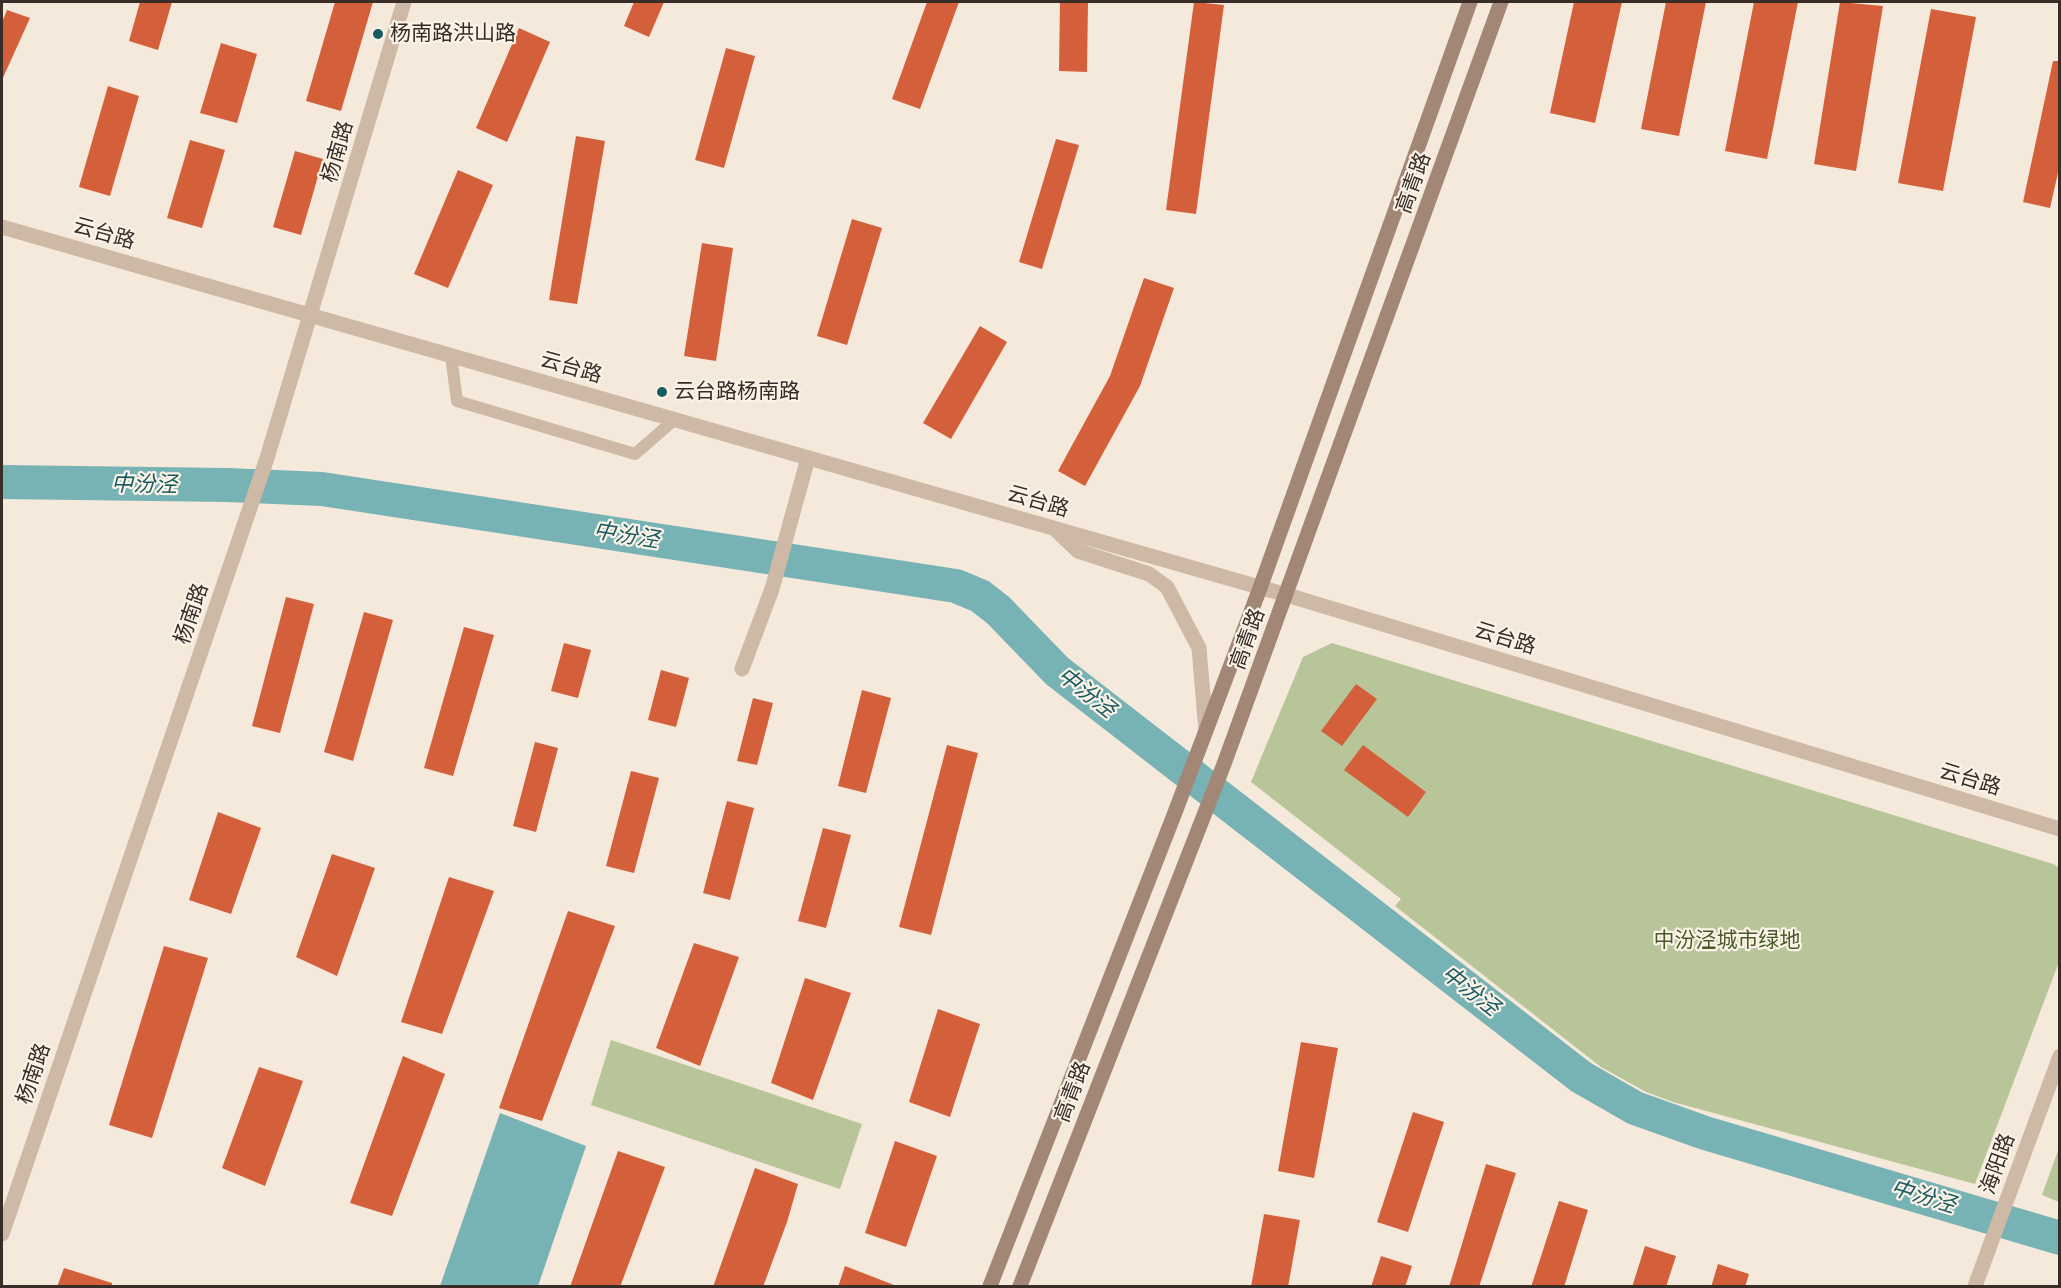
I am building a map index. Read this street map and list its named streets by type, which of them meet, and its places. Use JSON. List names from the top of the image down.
{
  "streets": {
    "main road": ["高青路"],
    "street": ["杨南路", "云台路", "海阳路"]
  },
  "crossings": [
    ["杨南路", "云台路"],
    ["高青路", "云台路"]
  ],
  "water": ["中汾泾"],
  "parks": ["中汾泾城市绿地"],
  "places": ["杨南路洪山路", "云台路杨南路"]
}
